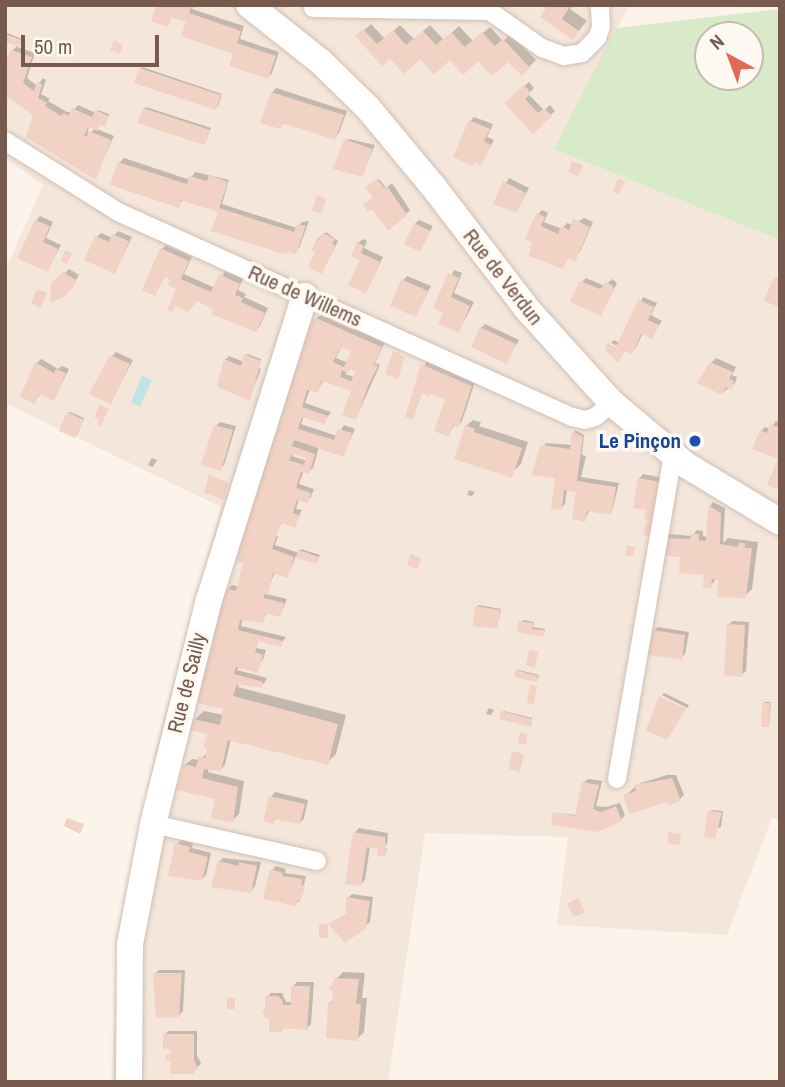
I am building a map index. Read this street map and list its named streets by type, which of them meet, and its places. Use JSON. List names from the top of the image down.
{
  "streets": {
    "street": ["Rue de Verdun", "Rue de Willems", "Rue de Sailly"]
  },
  "crossings": [
    ["Rue de Verdun", "Rue de Willems"],
    ["Rue de Willems", "Rue de Sailly"]
  ],
  "places": ["Le Pinçon"],
  "scale_bar": "50 m",
  "north": "top left"
}
